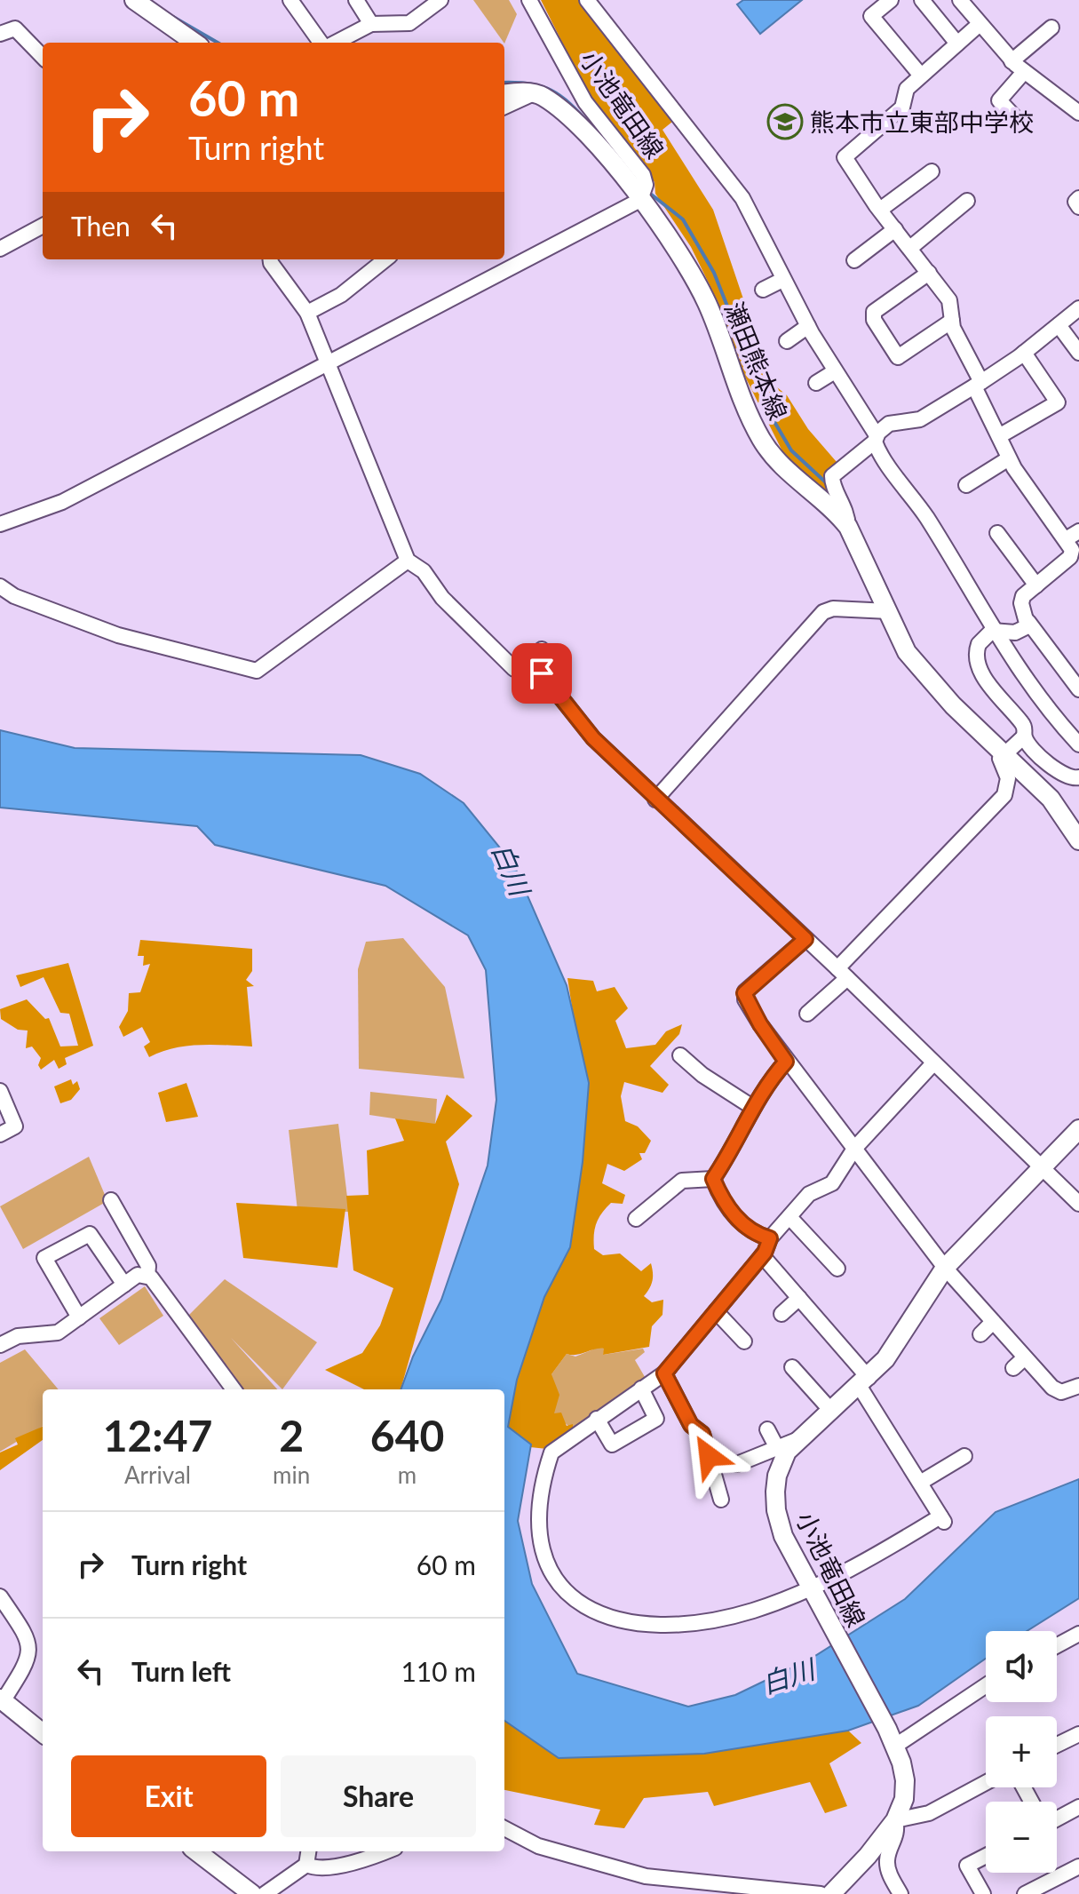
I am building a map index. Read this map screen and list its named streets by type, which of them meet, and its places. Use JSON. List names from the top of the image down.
{
  "streets": {
    "main road": ["小池竜田線", "瀬田熊本線"]
  },
  "crossings": [
    ["小池竜田線", "瀬田熊本線"]
  ],
  "water": ["白川"],
  "places": {
    "school or university": ["熊本市立東部中学校"]
  },
  "page": {
    "turn": ["60 m", "Turn right"],
    "then": "Then",
    "eta": [
      "12:47",
      "Arrival",
      "2",
      "min",
      "640",
      "m"
    ],
    "list": [
      {
        "name": "Turn right",
        "value": "60 m"
      },
      {
        "name": "Turn left",
        "value": "110 m"
      }
    ],
    "map_buttons": ["+", "−"],
    "buttons": ["Exit", "Share"]
  }
}
